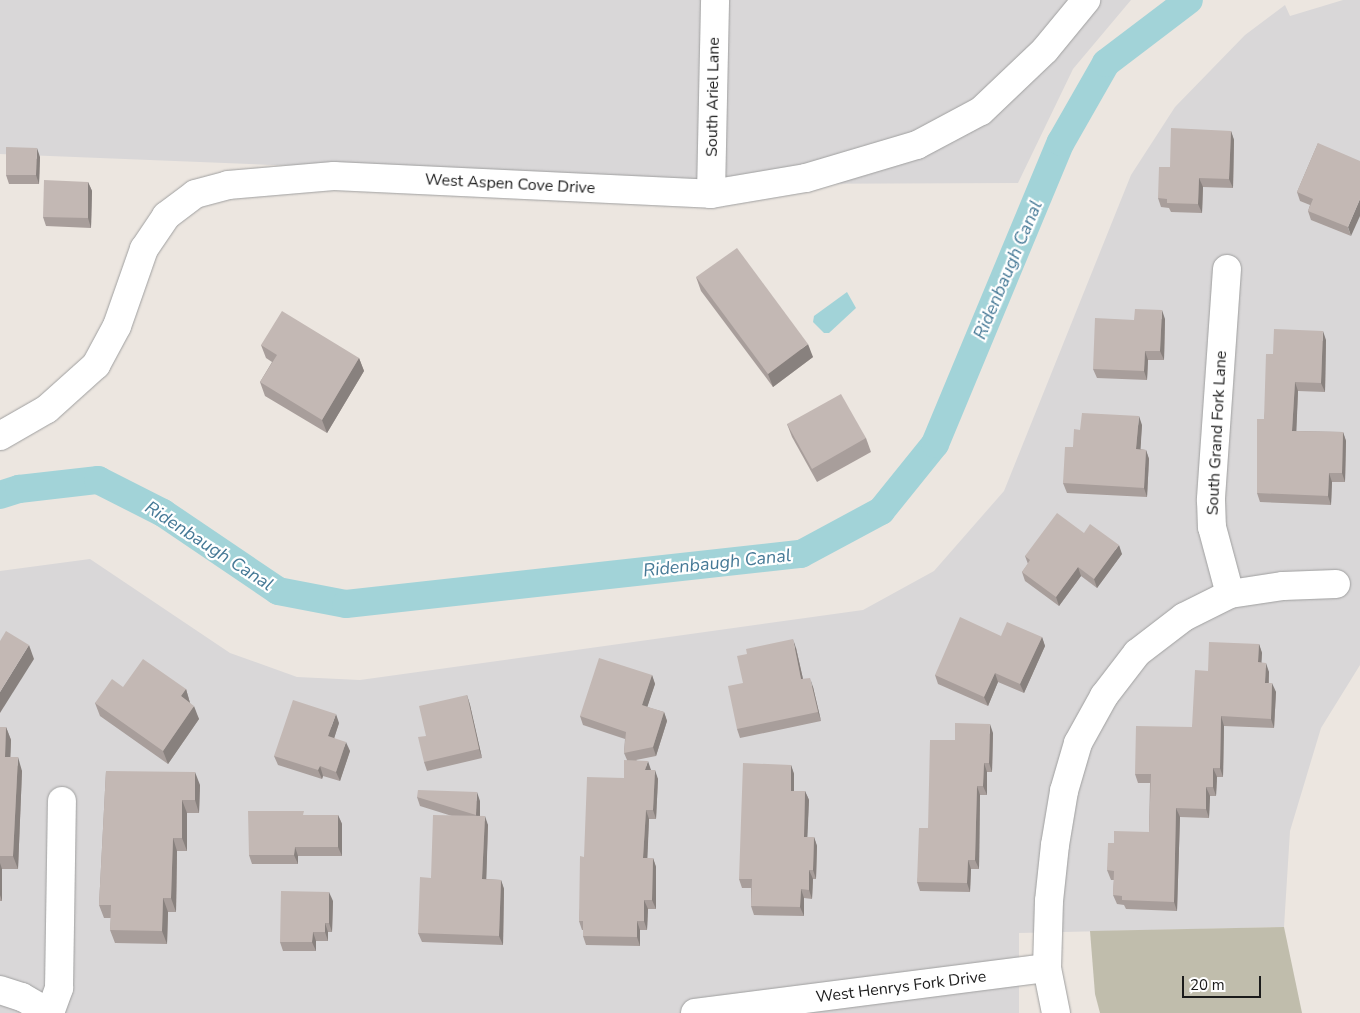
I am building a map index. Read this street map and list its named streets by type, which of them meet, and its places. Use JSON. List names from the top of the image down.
{
  "streets": {
    "street": [
      "South Ariel Lane",
      "West Aspen Cove Drive",
      "South Grand Fork Lane",
      "West Henrys Fork Drive"
    ]
  },
  "crossings": [
    ["South Ariel Lane", "West Aspen Cove Drive"]
  ],
  "water": ["Ridenbaugh Canal"],
  "scale_bar": "20 m"
}
